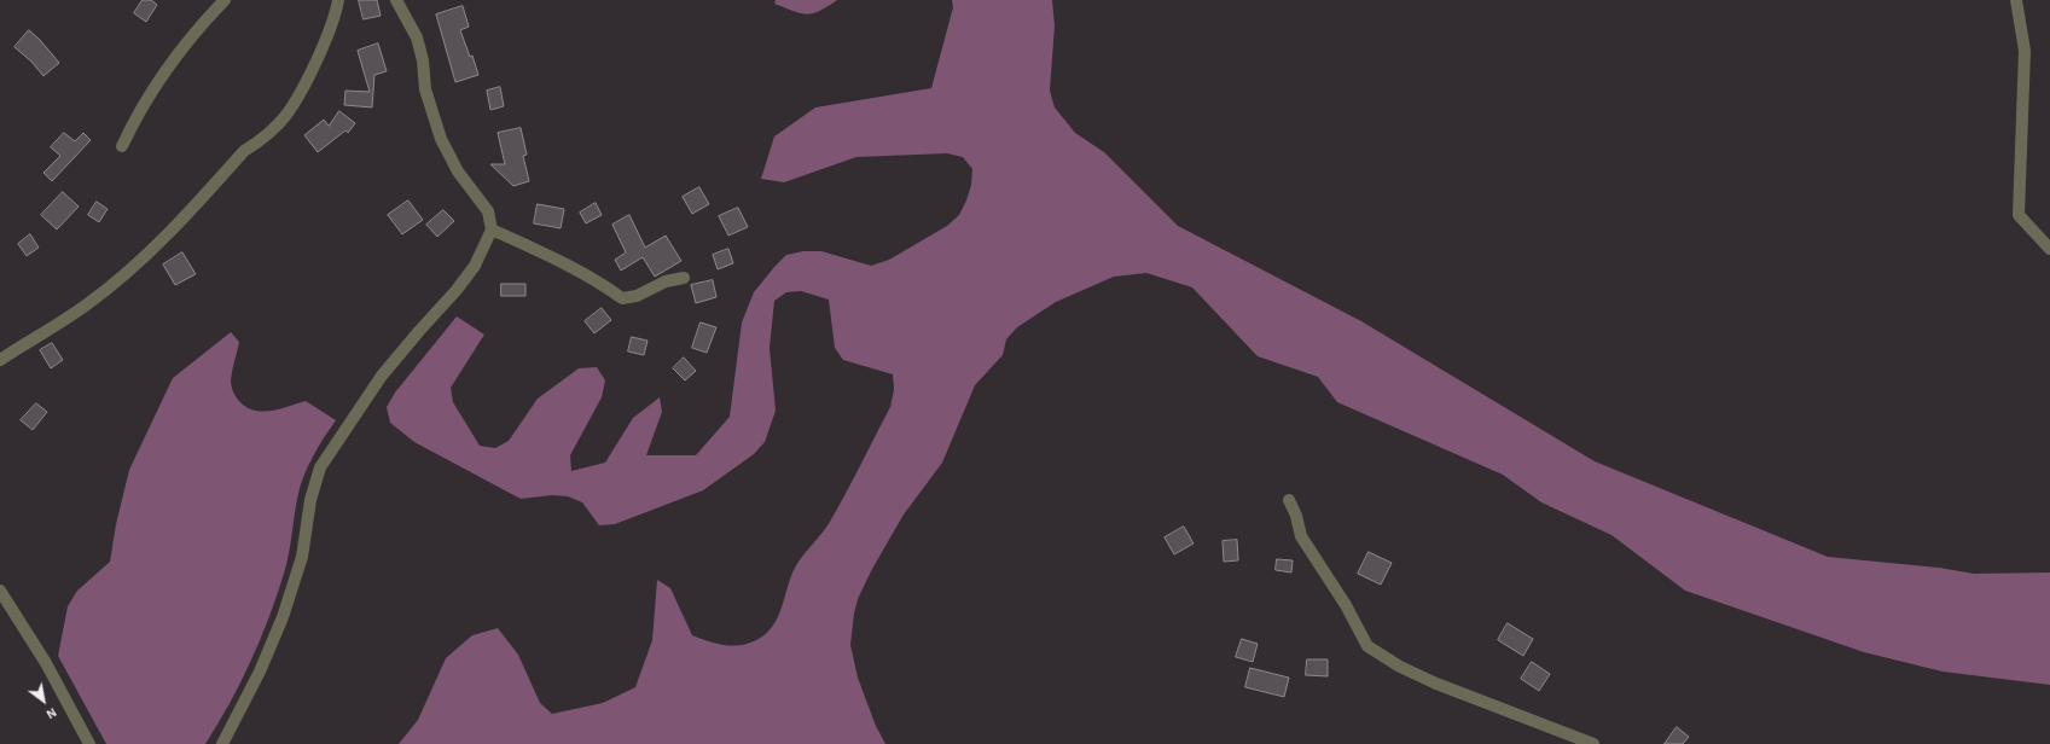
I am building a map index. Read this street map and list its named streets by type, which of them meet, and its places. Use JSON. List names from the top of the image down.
{
  "north": "bottom right"
}
